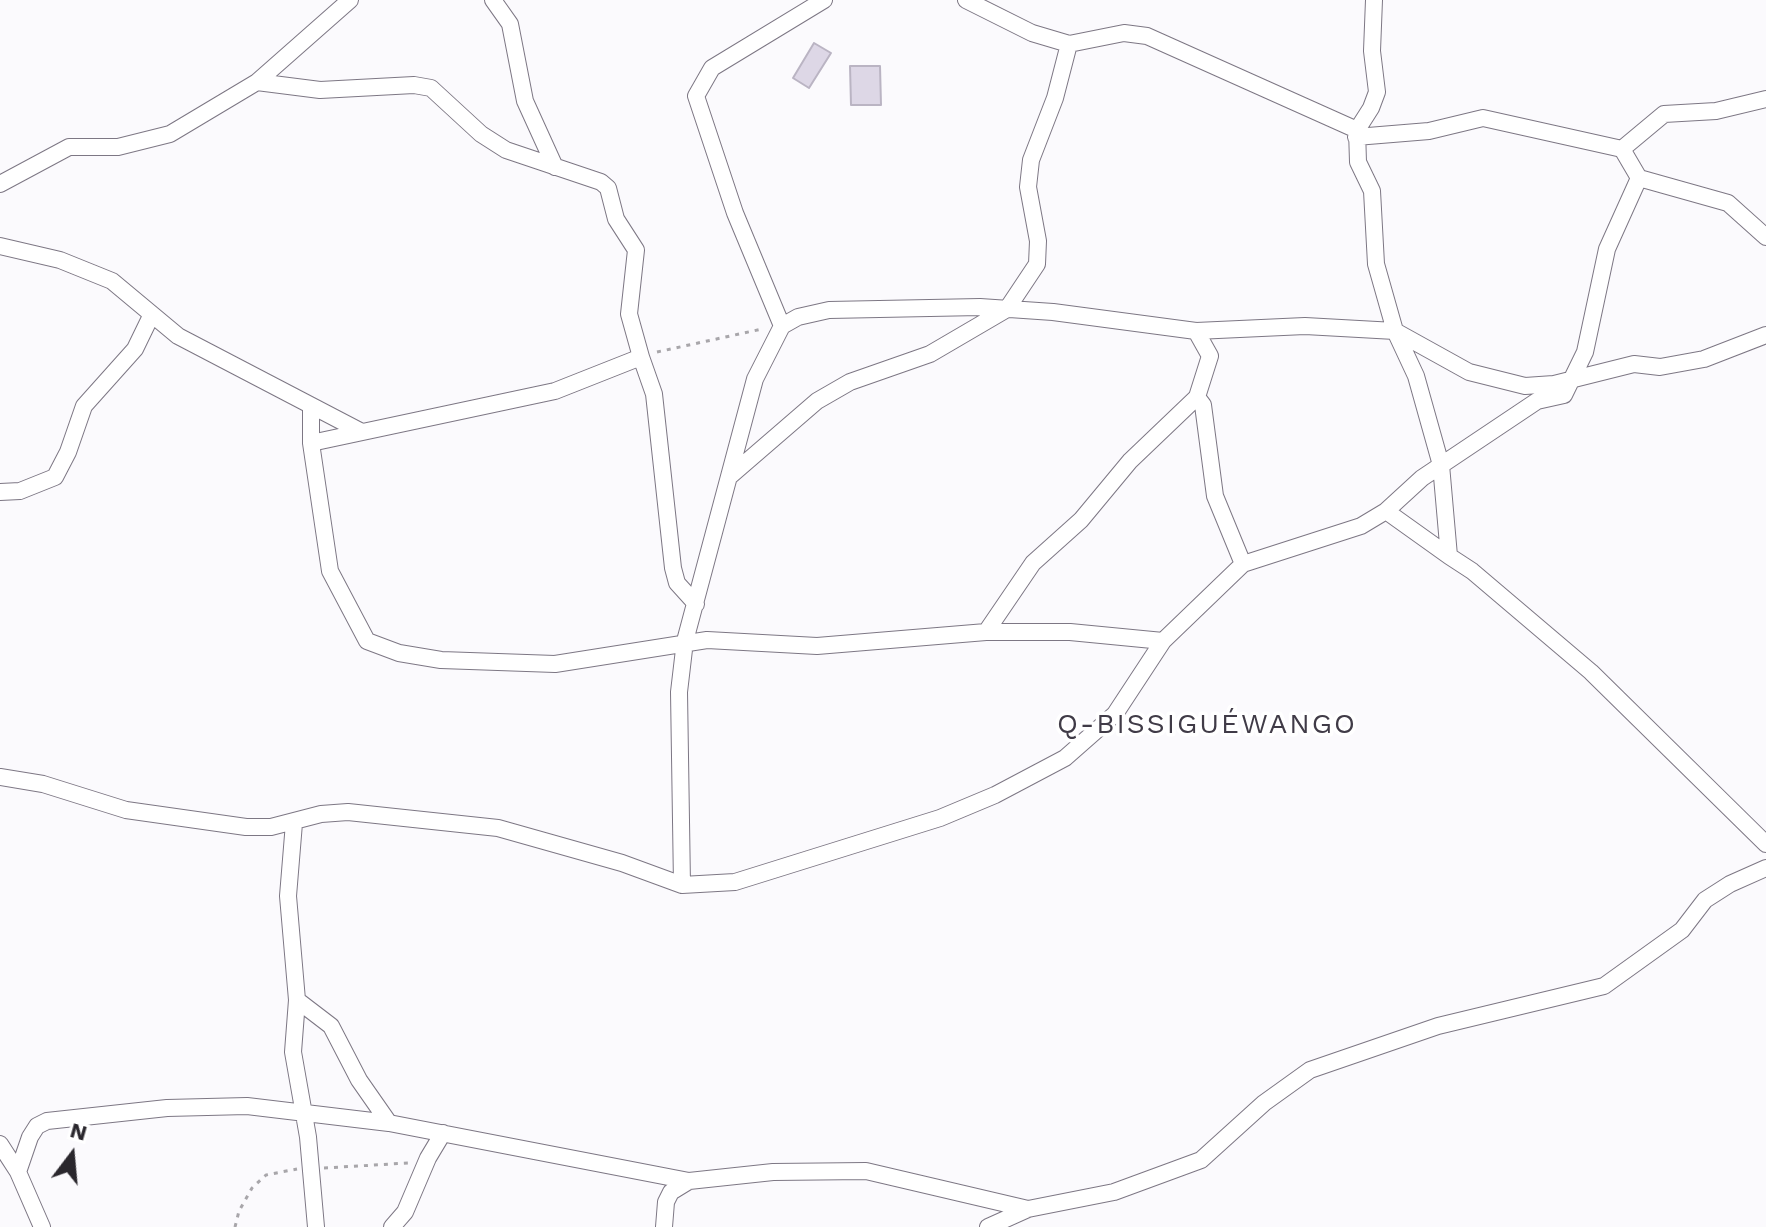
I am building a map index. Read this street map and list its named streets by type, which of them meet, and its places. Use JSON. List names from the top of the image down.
{
  "districts": ["Q-BISSIGUÉWANGO"],
  "north": "top"
}
